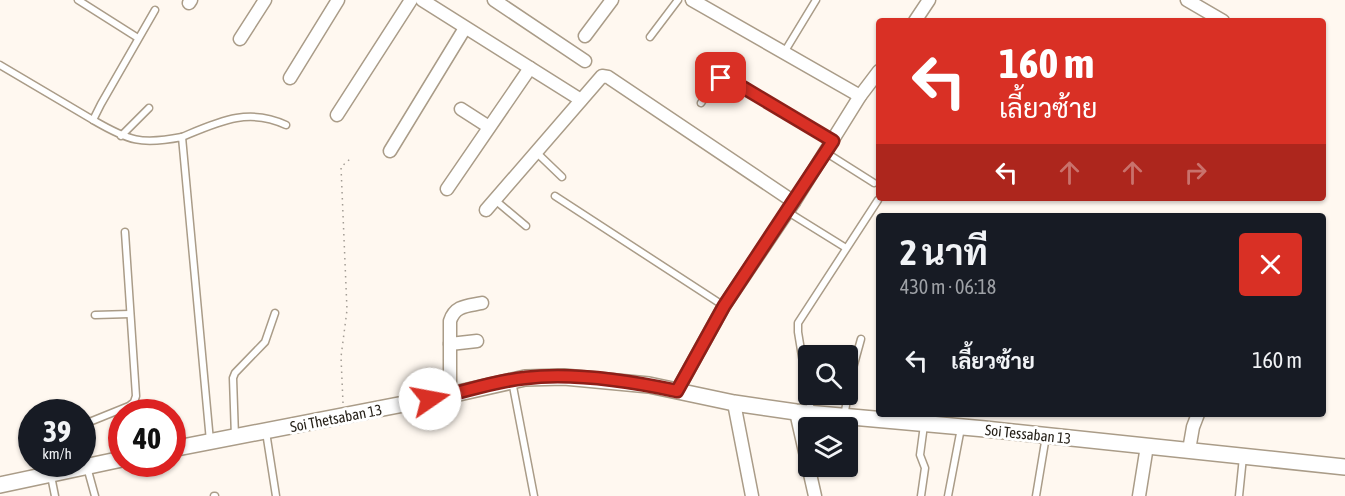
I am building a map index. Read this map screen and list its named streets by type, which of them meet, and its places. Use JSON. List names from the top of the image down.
{
  "streets": {
    "street": ["Soi Thetsaban 13", "Soi Tessaban 13"]
  },
  "crossings": [
    ["Soi Thetsaban 13", "Soi Tessaban 13"]
  ],
  "page": {
    "turn": ["160 m", "เลี้ยวซ้าย"],
    "heading": ["2 นาที", "430 m · 06:18"],
    "list": [
      {
        "name": "เลี้ยวซ้าย",
        "value": "160 m"
      }
    ],
    "speed": "39 km/h",
    "limit": "40"
  }
}
